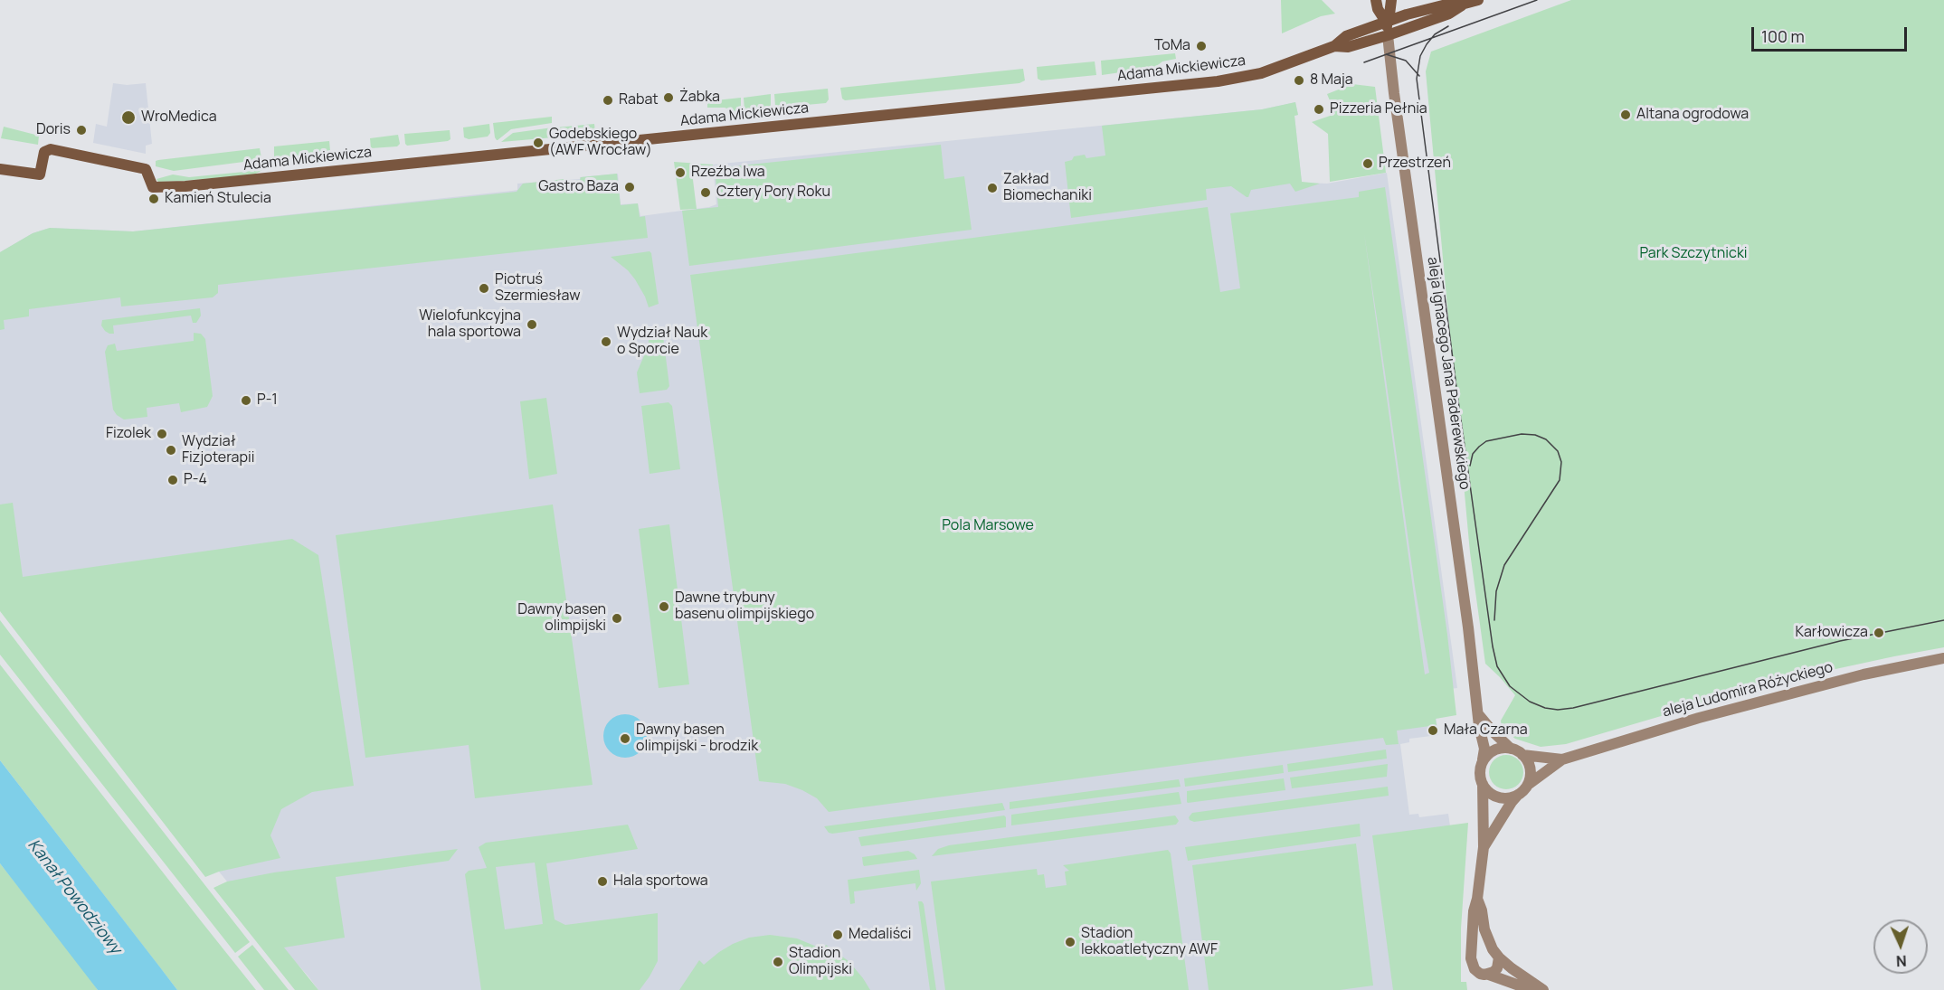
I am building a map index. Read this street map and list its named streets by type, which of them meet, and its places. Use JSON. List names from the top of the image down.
{
  "streets": {
    "main road": ["Adama Mickiewicza"],
    "street": ["aleja Ignacego Jana Paderewskiego", "aleja Ludomira Różyckiego"]
  },
  "crossings": [
    ["Adama Mickiewicza", "aleja Ignacego Jana Paderewskiego"],
    ["aleja Ignacego Jana Paderewskiego", "aleja Ludomira Różyckiego"]
  ],
  "water": ["Kanał Powodziowy"],
  "parks": ["Park Szczytnicki", "Pola Marsowe"],
  "places": [
    "ToMa",
    "8 Maja",
    "Żabka",
    "Rabat",
    "Pizzeria Pełnia",
    "Altana ogrodowa",
    "WroMedica",
    "Doris",
    "Godebskiego (AWF Wrocław)",
    "Przestrzeń",
    "Rzeźba lwa",
    "Gastro Baza",
    "Zakład Biomechaniki",
    "Cztery Pory Roku",
    "Kamień Stulecia",
    "Piotruś Szermiesław",
    "Wielofunkcyjna hala sportowa",
    "Wydział Nauk o Sporcie",
    "P-1",
    "Fizolek",
    "Wydział Fizjoterapii",
    "P-4",
    "Dawne trybuny basenu olimpijskiego",
    "Dawny basen olimpijski",
    "Karłowicza",
    "Mała Czarna",
    "Dawny basen olimpijski - brodzik",
    "Hala sportowa",
    "Medaliści",
    "Stadion lekkoatletyczny AWF",
    "Stadion Olimpijski"
  ],
  "scale_bar": "100 m",
  "north": "bottom"
}
